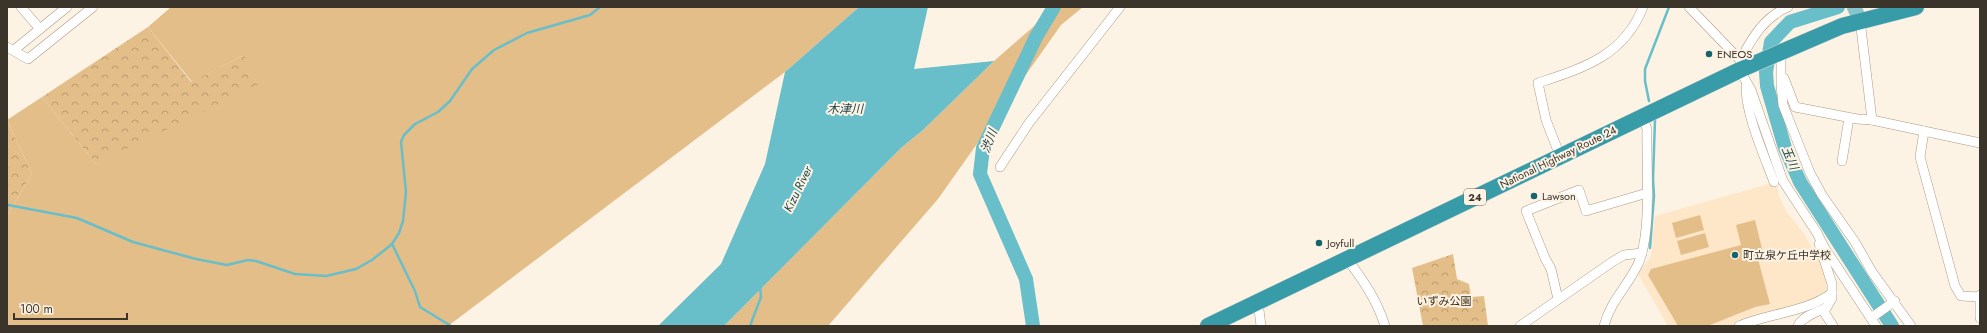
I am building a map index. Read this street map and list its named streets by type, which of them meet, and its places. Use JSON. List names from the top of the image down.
{
  "streets": {
    "highway": ["National Highway Route 24", "24"]
  },
  "water": [
    "木津川",
    "渋川",
    "玉川",
    "Kizu River"
  ],
  "parks": ["いずみ公園"],
  "places": [
    "ENEOS",
    "Lawson",
    "Joyfull",
    "町立泉ケ丘中学校"
  ],
  "scale_bar": "100 m"
}
